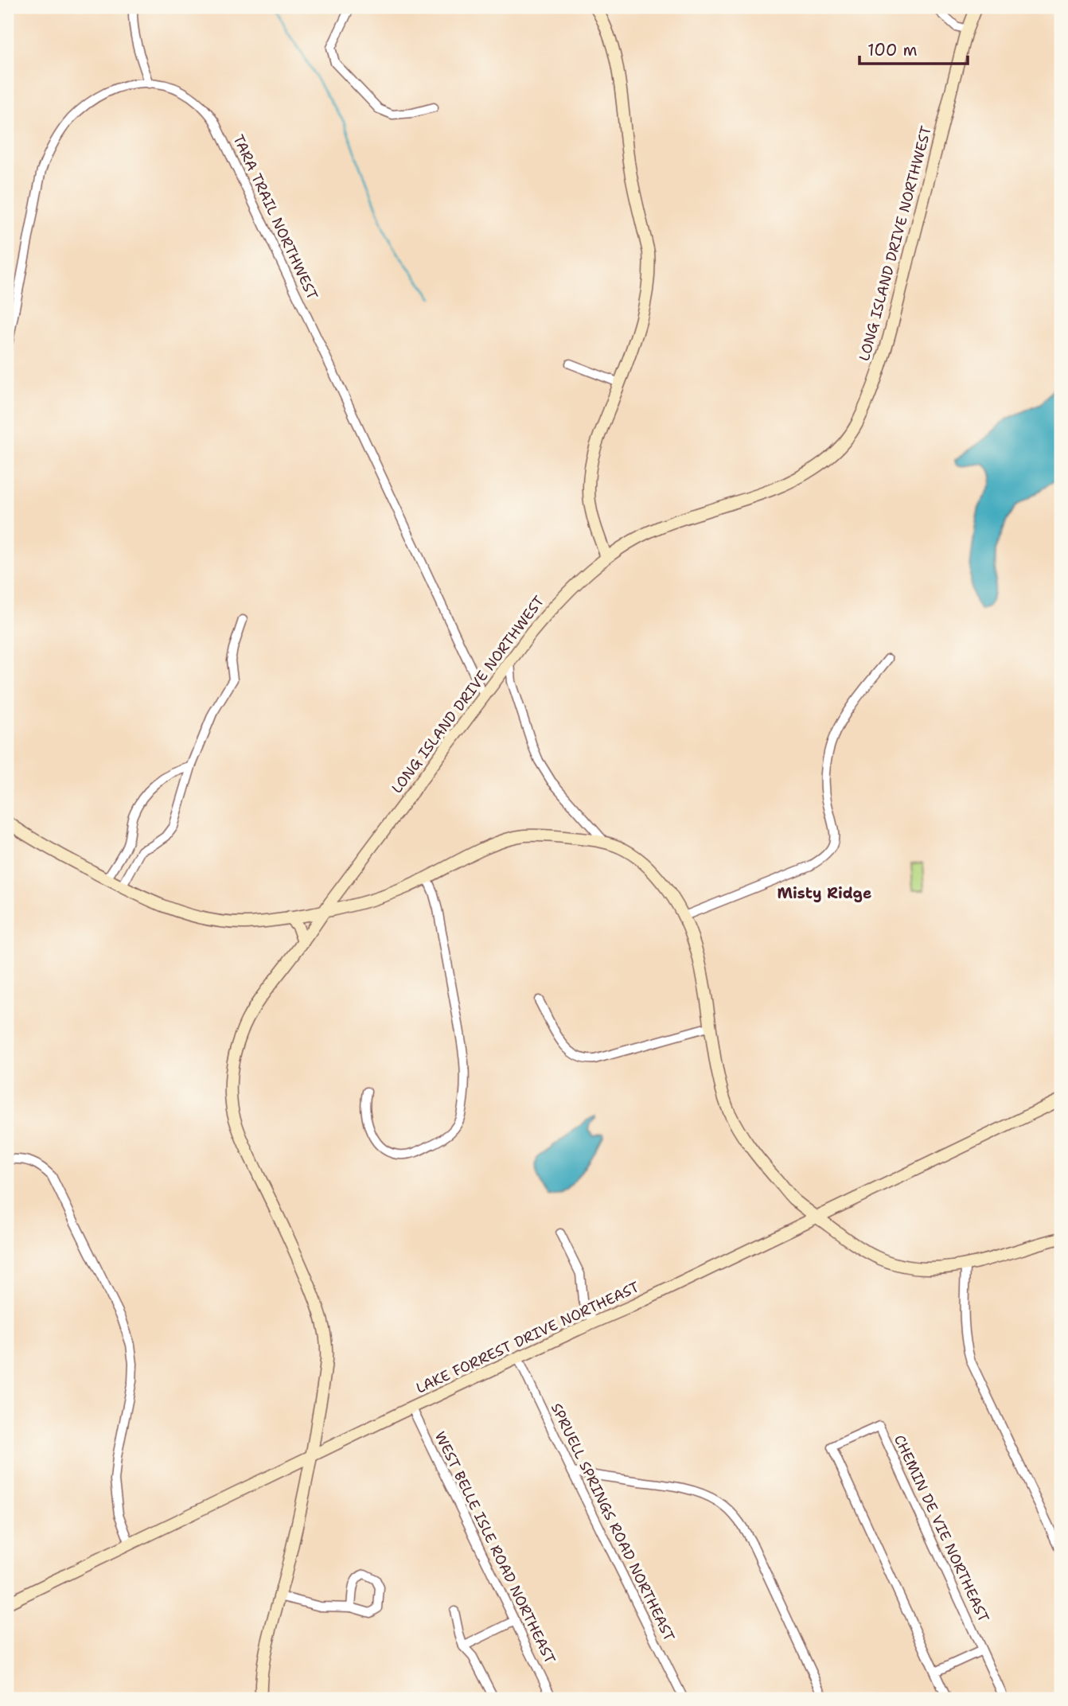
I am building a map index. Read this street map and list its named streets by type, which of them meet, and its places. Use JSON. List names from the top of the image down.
{
  "streets": {
    "street": [
      "TARA TRAIL NORTHWEST",
      "LONG ISLAND DRIVE NORTHWEST",
      "LAKE FORREST DRIVE NORTHEAST",
      "SPRUELL SPRINGS ROAD NORTHEAST",
      "CHEMIN DE VIE NORTHEAST",
      "WEST BELLE ISLE ROAD NORTHEAST"
    ]
  },
  "crossings": [
    ["TARA TRAIL NORTHWEST", "LONG ISLAND DRIVE NORTHWEST"],
    ["LONG ISLAND DRIVE NORTHWEST", "LAKE FORREST DRIVE NORTHEAST"],
    ["LAKE FORREST DRIVE NORTHEAST", "SPRUELL SPRINGS ROAD NORTHEAST"],
    ["LAKE FORREST DRIVE NORTHEAST", "WEST BELLE ISLE ROAD NORTHEAST"]
  ],
  "districts": ["Misty Ridge"],
  "scale_bar": "100 m"
}
